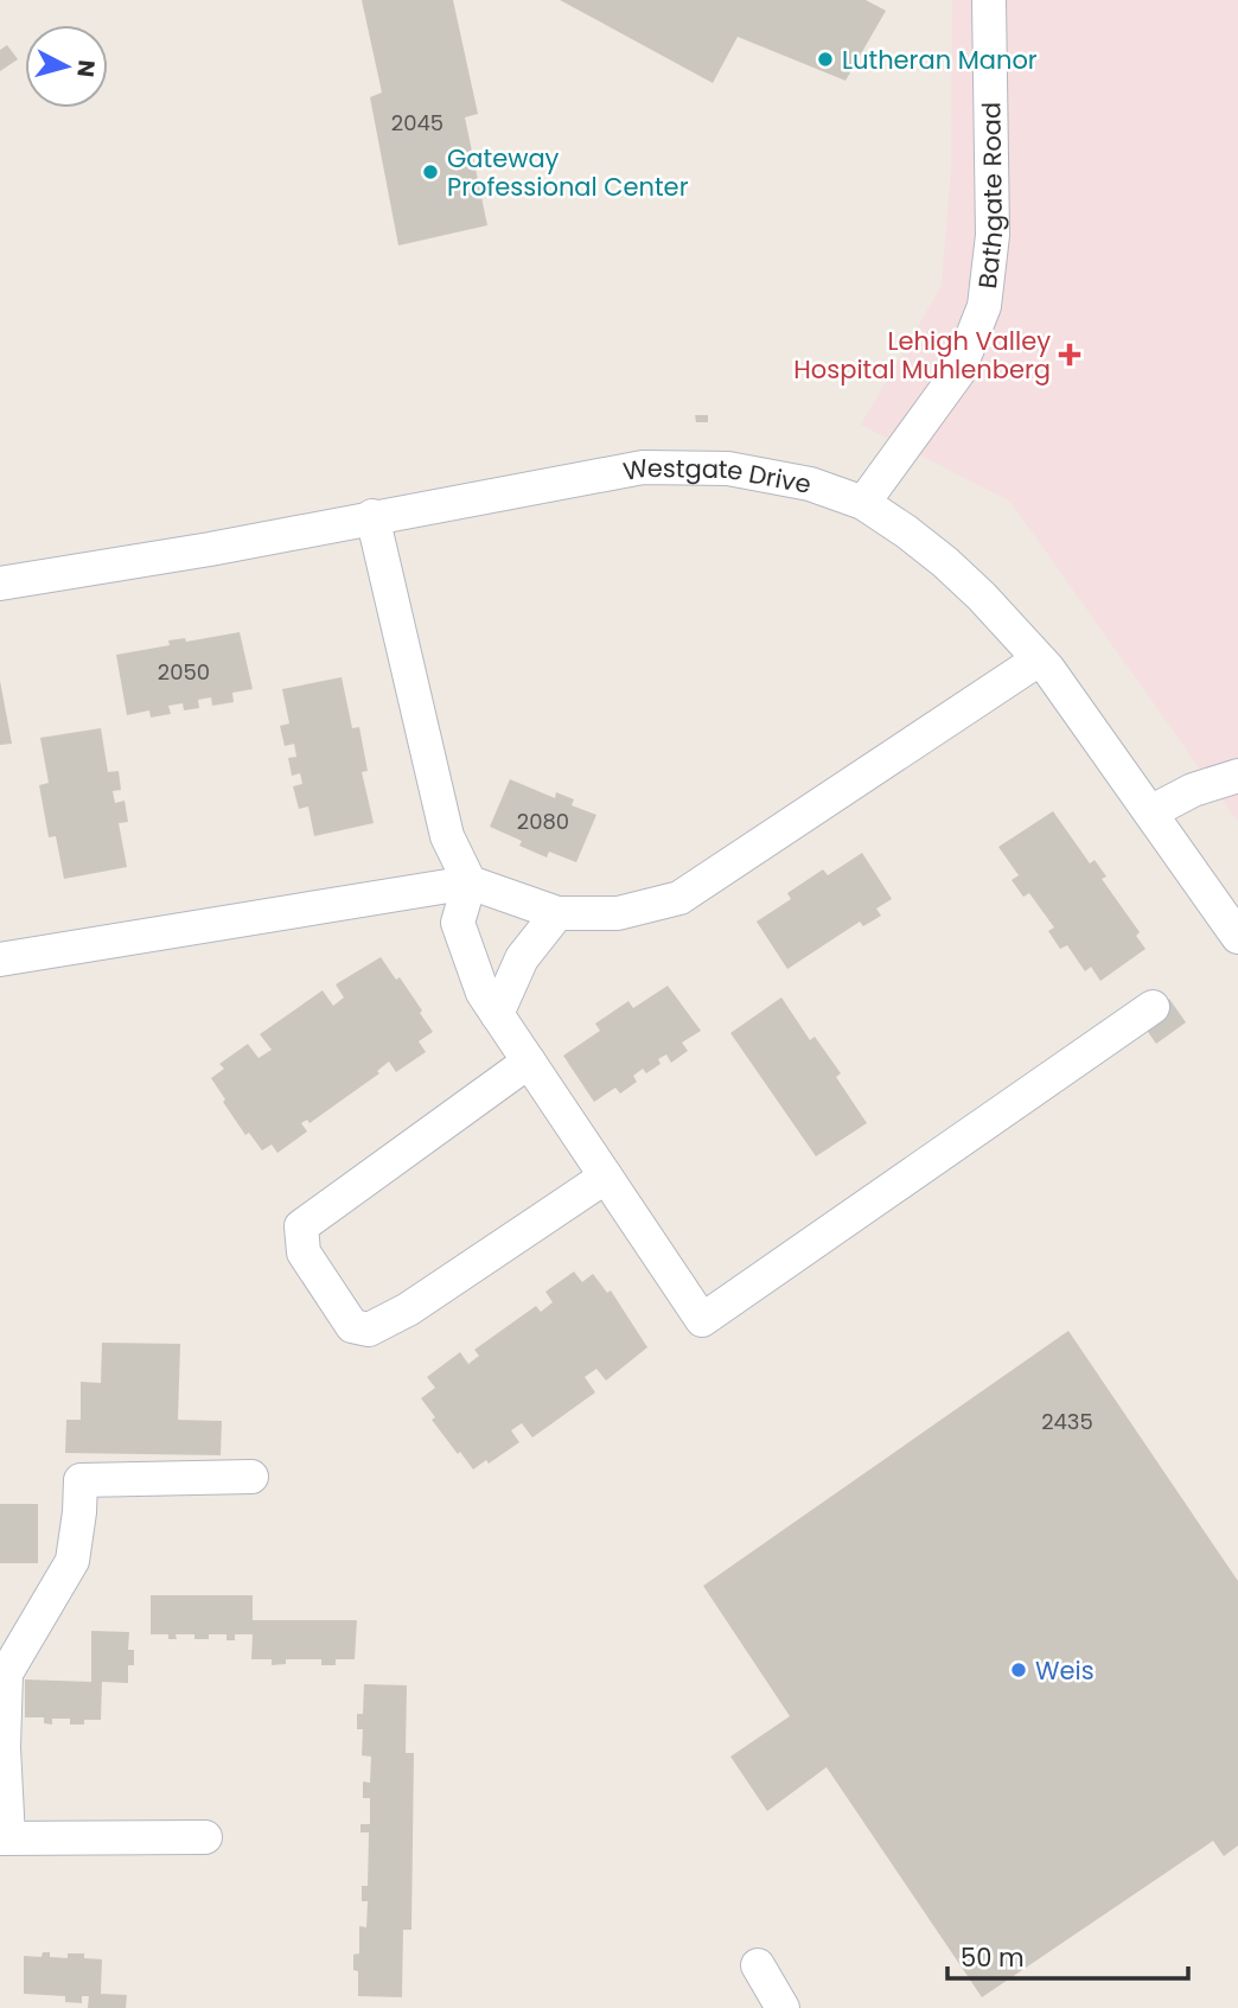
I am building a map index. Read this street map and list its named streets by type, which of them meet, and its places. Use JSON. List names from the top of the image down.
{
  "streets": {
    "street": ["Bathgate Road", "Westgate Drive"]
  },
  "crossings": [
    ["Bathgate Road", "Westgate Drive"]
  ],
  "places": {
    "other": ["Lutheran Manor", "Gateway Professional Center", "Weis"],
    "health": ["Lehigh Valley Hospital Muhlenberg"]
  },
  "house_numbers": [
    "2045",
    "2050",
    "2080",
    "2435"
  ],
  "scale_bar": "50 m",
  "north": "right"
}
